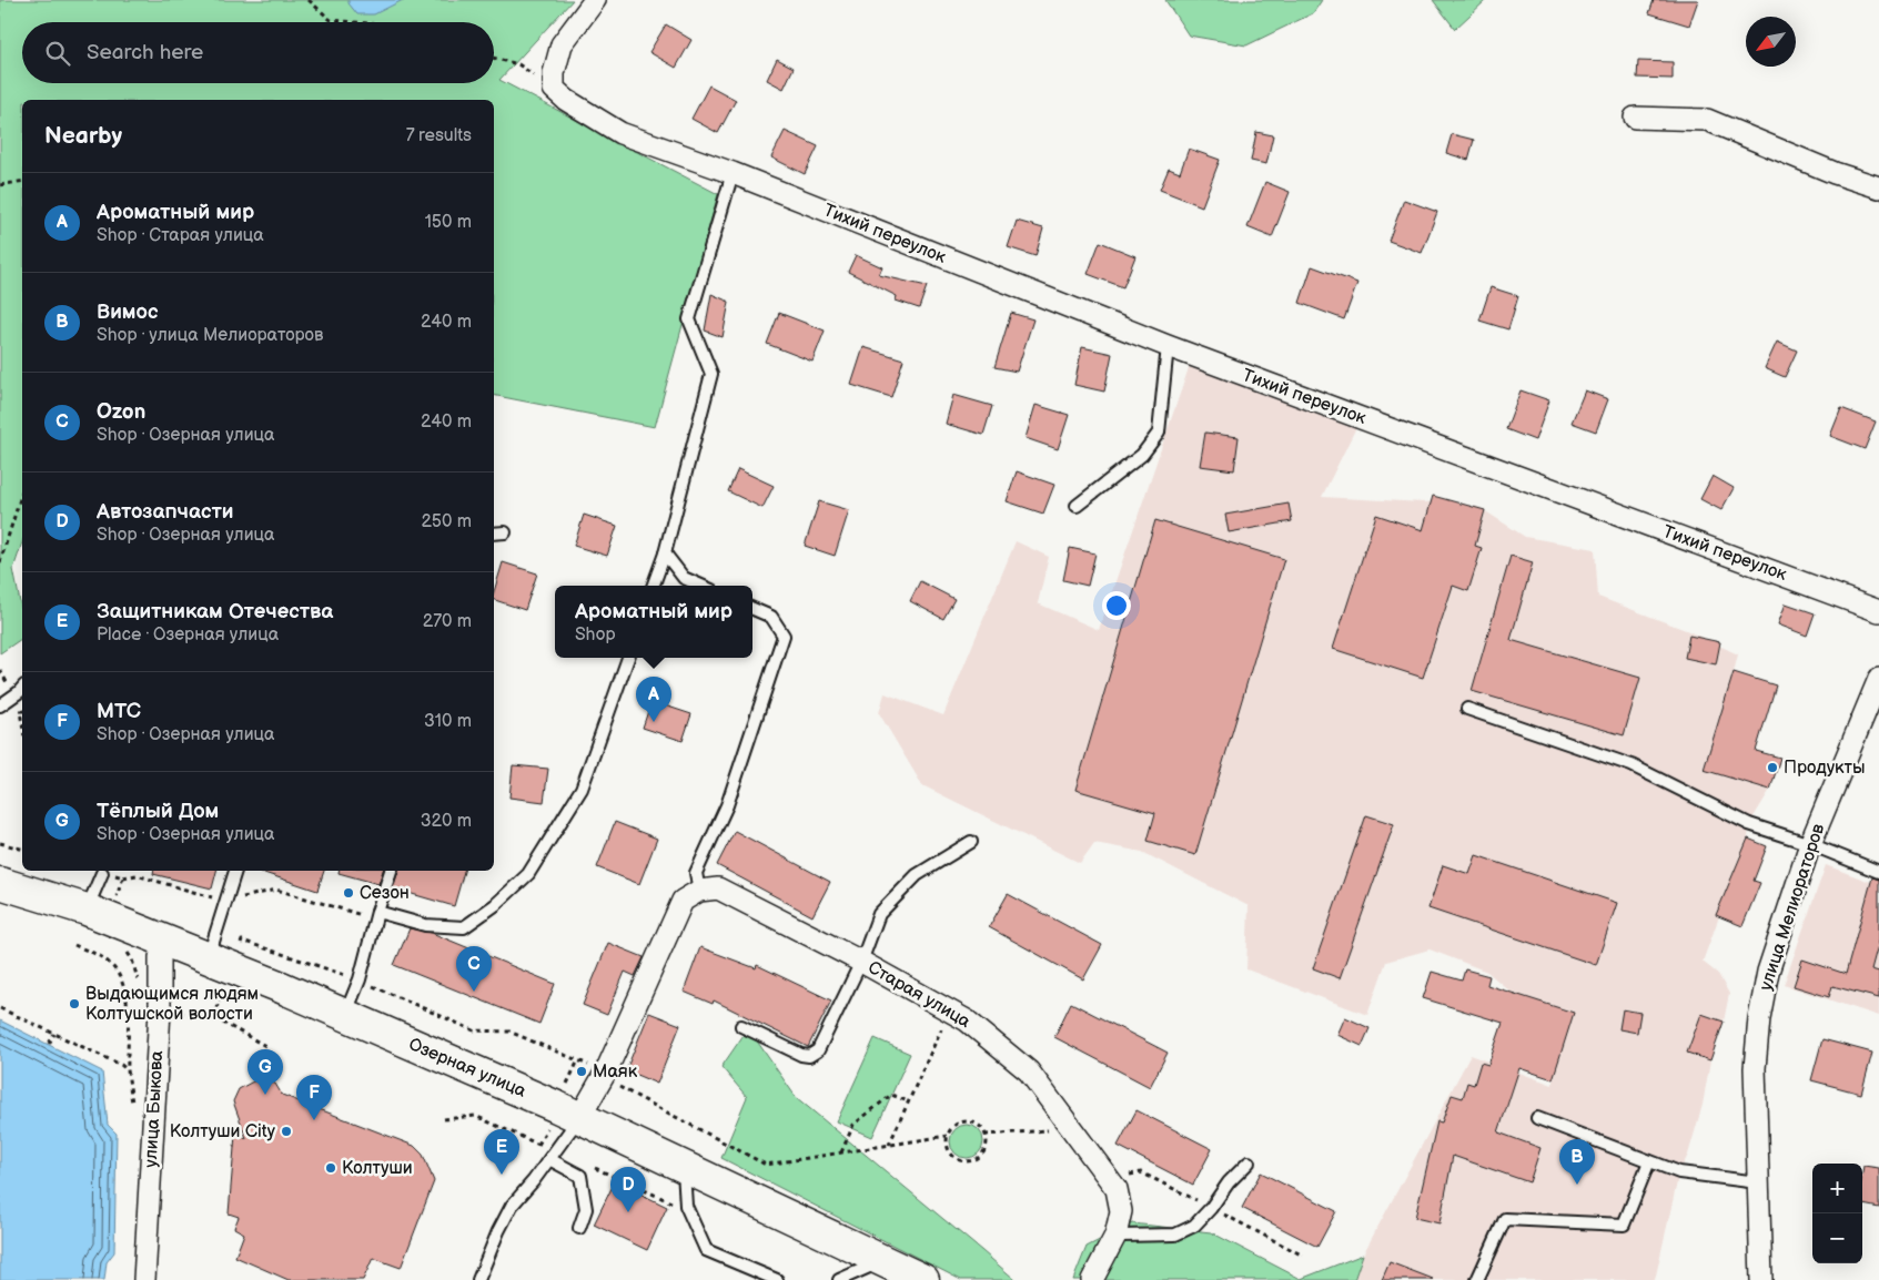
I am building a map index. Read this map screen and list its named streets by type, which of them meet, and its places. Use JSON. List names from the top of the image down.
{
  "streets": {
    "main road": ["Озерная улица"],
    "street": [
      "Тихий переулок",
      "улица Мелиораторов",
      "Старая улица",
      "улица Быкова"
    ]
  },
  "crossings": [
    ["Озерная улица", "улица Быкова"]
  ],
  "places": [
    "Продукты",
    "Сезон",
    "Выдающимся людям Колтушской волости",
    "Маяк",
    "Колтуши City",
    "Колтуши"
  ],
  "north": "bottom left",
  "page": {
    "search": "Search here",
    "heading": ["Nearby", "7 results"],
    "list": [
      {
        "mark": "A",
        "name": "Ароматный мир",
        "note": "Shop · Старая улица",
        "value": "150 m"
      },
      {
        "mark": "B",
        "name": "Вимос",
        "note": "Shop · улица Мелиораторов",
        "value": "240 m"
      },
      {
        "mark": "C",
        "name": "Ozon",
        "note": "Shop · Озерная улица",
        "value": "240 m"
      },
      {
        "mark": "D",
        "name": "Автозапчасти",
        "note": "Shop · Озерная улица",
        "value": "250 m"
      },
      {
        "mark": "E",
        "name": "Защитникам Отечества",
        "note": "Place · Озерная улица",
        "value": "270 m"
      },
      {
        "mark": "F",
        "name": "МТС",
        "note": "Shop · Озерная улица",
        "value": "310 m"
      },
      {
        "mark": "G",
        "name": "Тёплый Дом",
        "note": "Shop · Озерная улица",
        "value": "320 m"
      }
    ],
    "popup": ["Ароматный мир", "Shop"],
    "pins": [
      "A",
      "C",
      "G",
      "F",
      "E",
      "B",
      "D"
    ],
    "map_buttons": ["+", "−"]
  }
}
